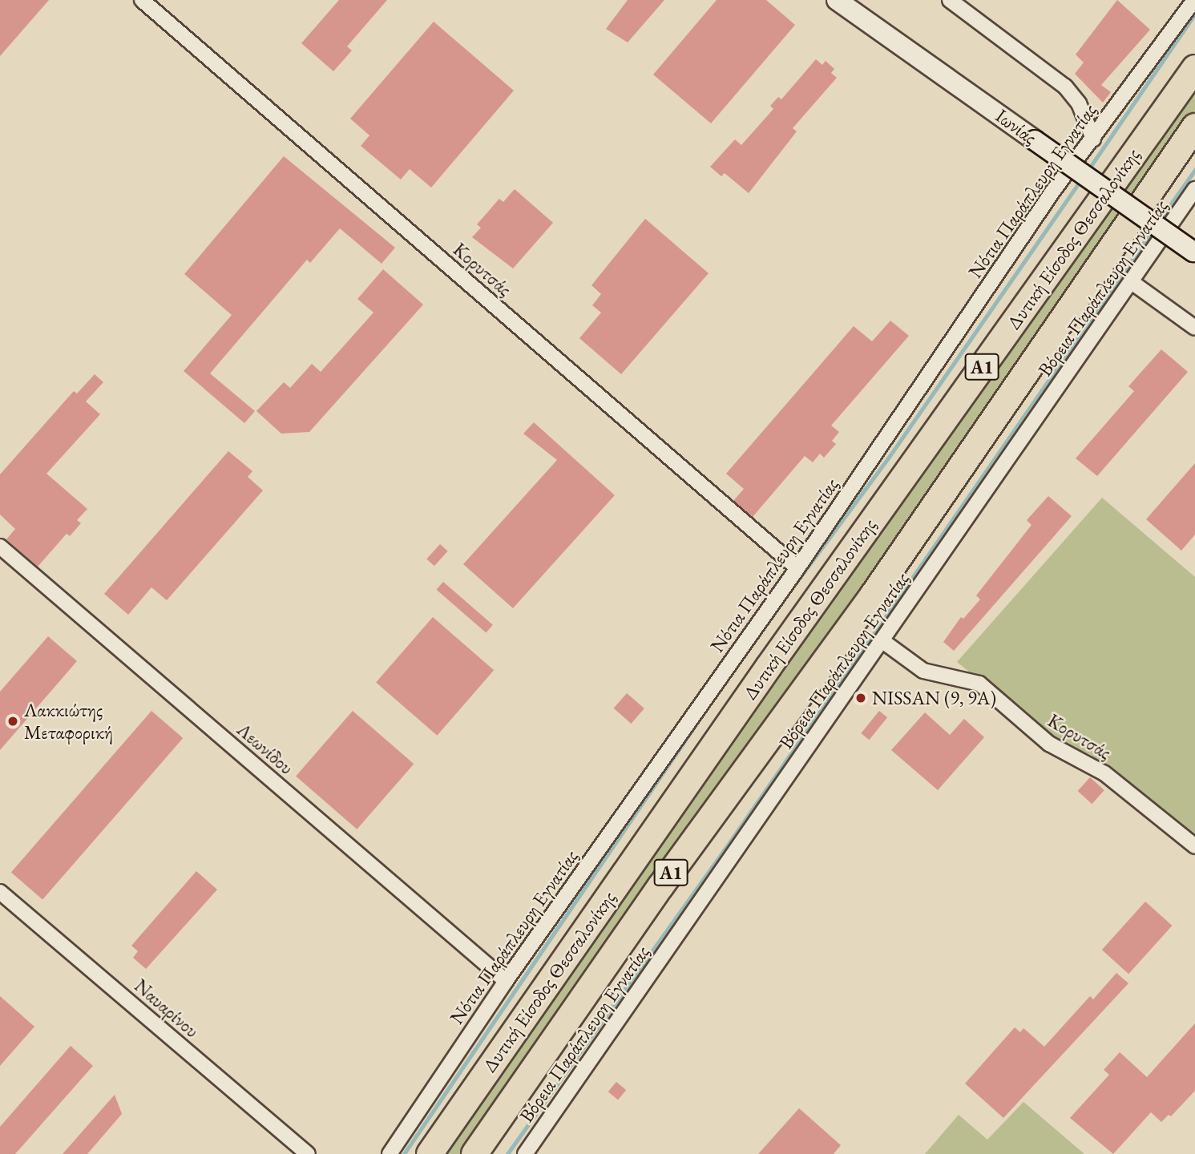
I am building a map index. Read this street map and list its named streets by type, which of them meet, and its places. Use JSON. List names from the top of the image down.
{
  "streets": {
    "highway": ["Δυτική Είσοδος Θεσσαλονίκης", "Α1"],
    "street": [
      "Ιωνίας",
      "Νότια Παράπλευρη Εγνατίας",
      "Κορυτσάς",
      "Βόρεια Παράπλευρη Εγνατίας",
      "Λεωνίδου",
      "Ναυαρίνου"
    ]
  },
  "crossings": [
    ["Νότια Παράπλευρη Εγνατίας", "Κορυτσάς"],
    ["Νότια Παράπλευρη Εγνατίας", "Λεωνίδου"],
    ["Κορυτσάς", "Βόρεια Παράπλευρη Εγνατίας"]
  ],
  "places": ["NISSAN (9, 9Α)", "Λακκιώτης Μεταφορική"]
}
